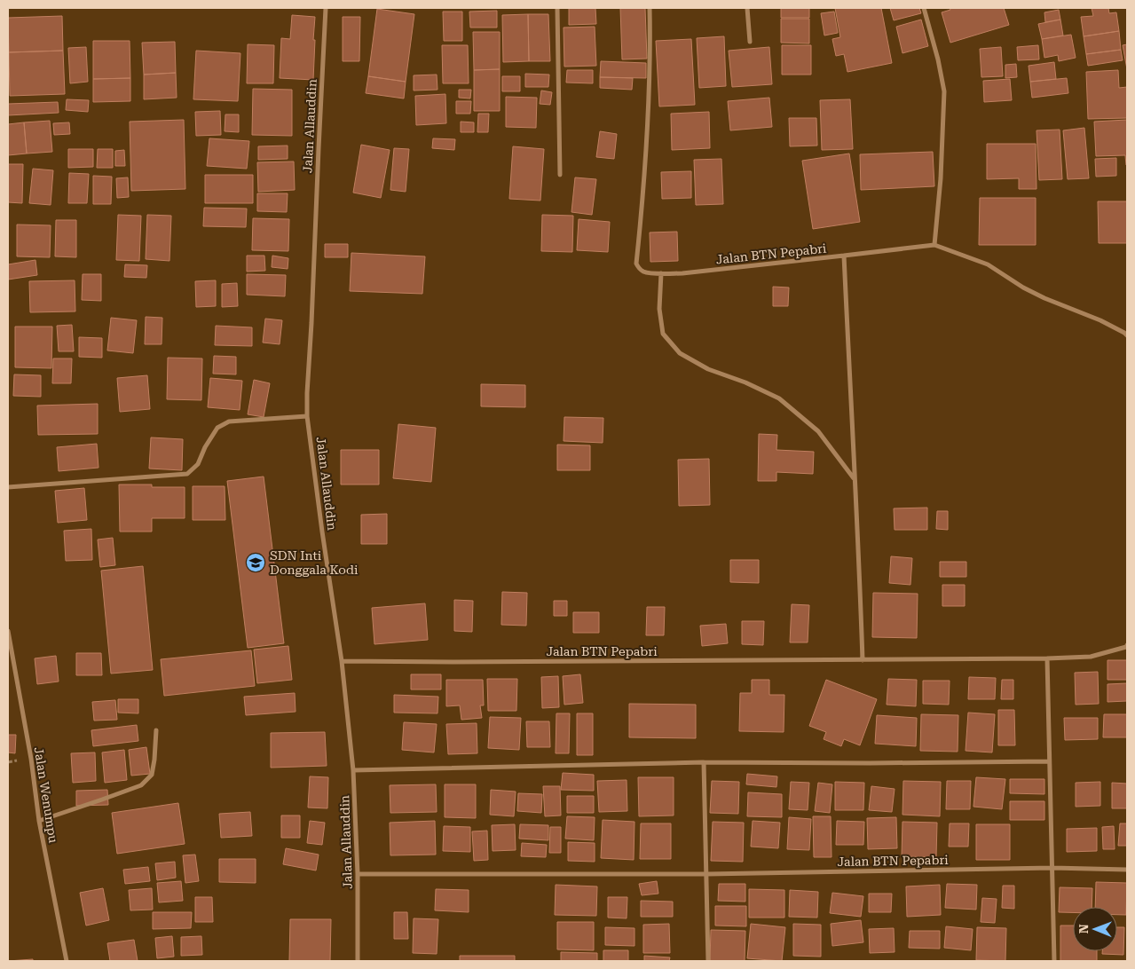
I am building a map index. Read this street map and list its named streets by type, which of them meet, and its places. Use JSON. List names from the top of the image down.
{
  "streets": {
    "street": ["Jalan Allauddin", "Jalan BTN Pepabri", "Jalan Wenumpu"]
  },
  "crossings": [
    ["Jalan Allauddin", "Jalan BTN Pepabri"]
  ],
  "places": {
    "school or university": ["SDN Inti Donggala Kodi"]
  },
  "north": "left"
}
